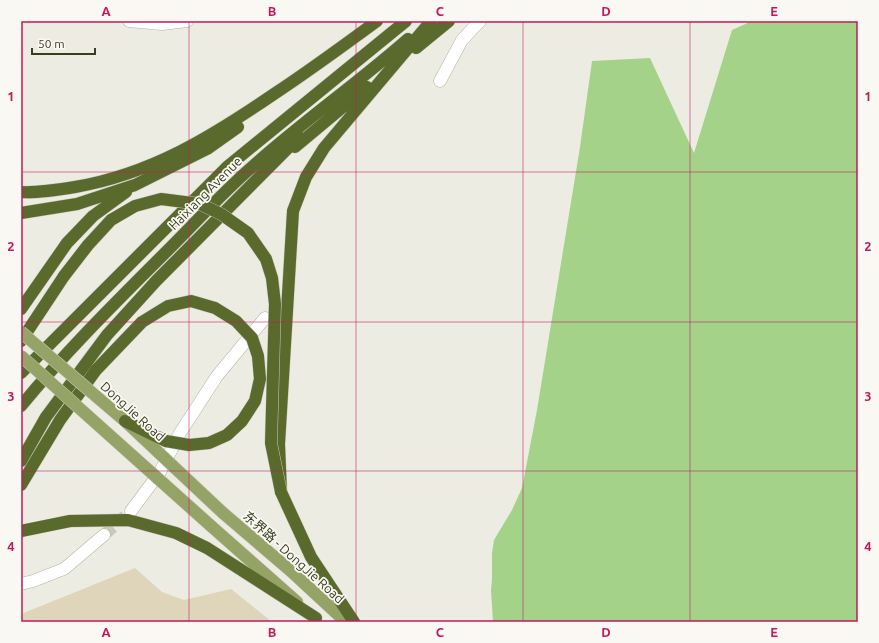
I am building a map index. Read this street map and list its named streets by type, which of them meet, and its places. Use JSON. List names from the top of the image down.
{
  "streets": {
    "highway": ["Haixiang Avenue"],
    "main road": ["DongJie Road", "东界路 - DongJie Road"]
  },
  "crossings": [
    ["DongJie Road", "东界路 - DongJie Road"]
  ],
  "scale_bar": "50 m",
  "grid": {
    "columns": [
      "A",
      "B",
      "C",
      "D",
      "E"
    ],
    "rows": [
      "1",
      "2",
      "3",
      "4"
    ]
  }
}
